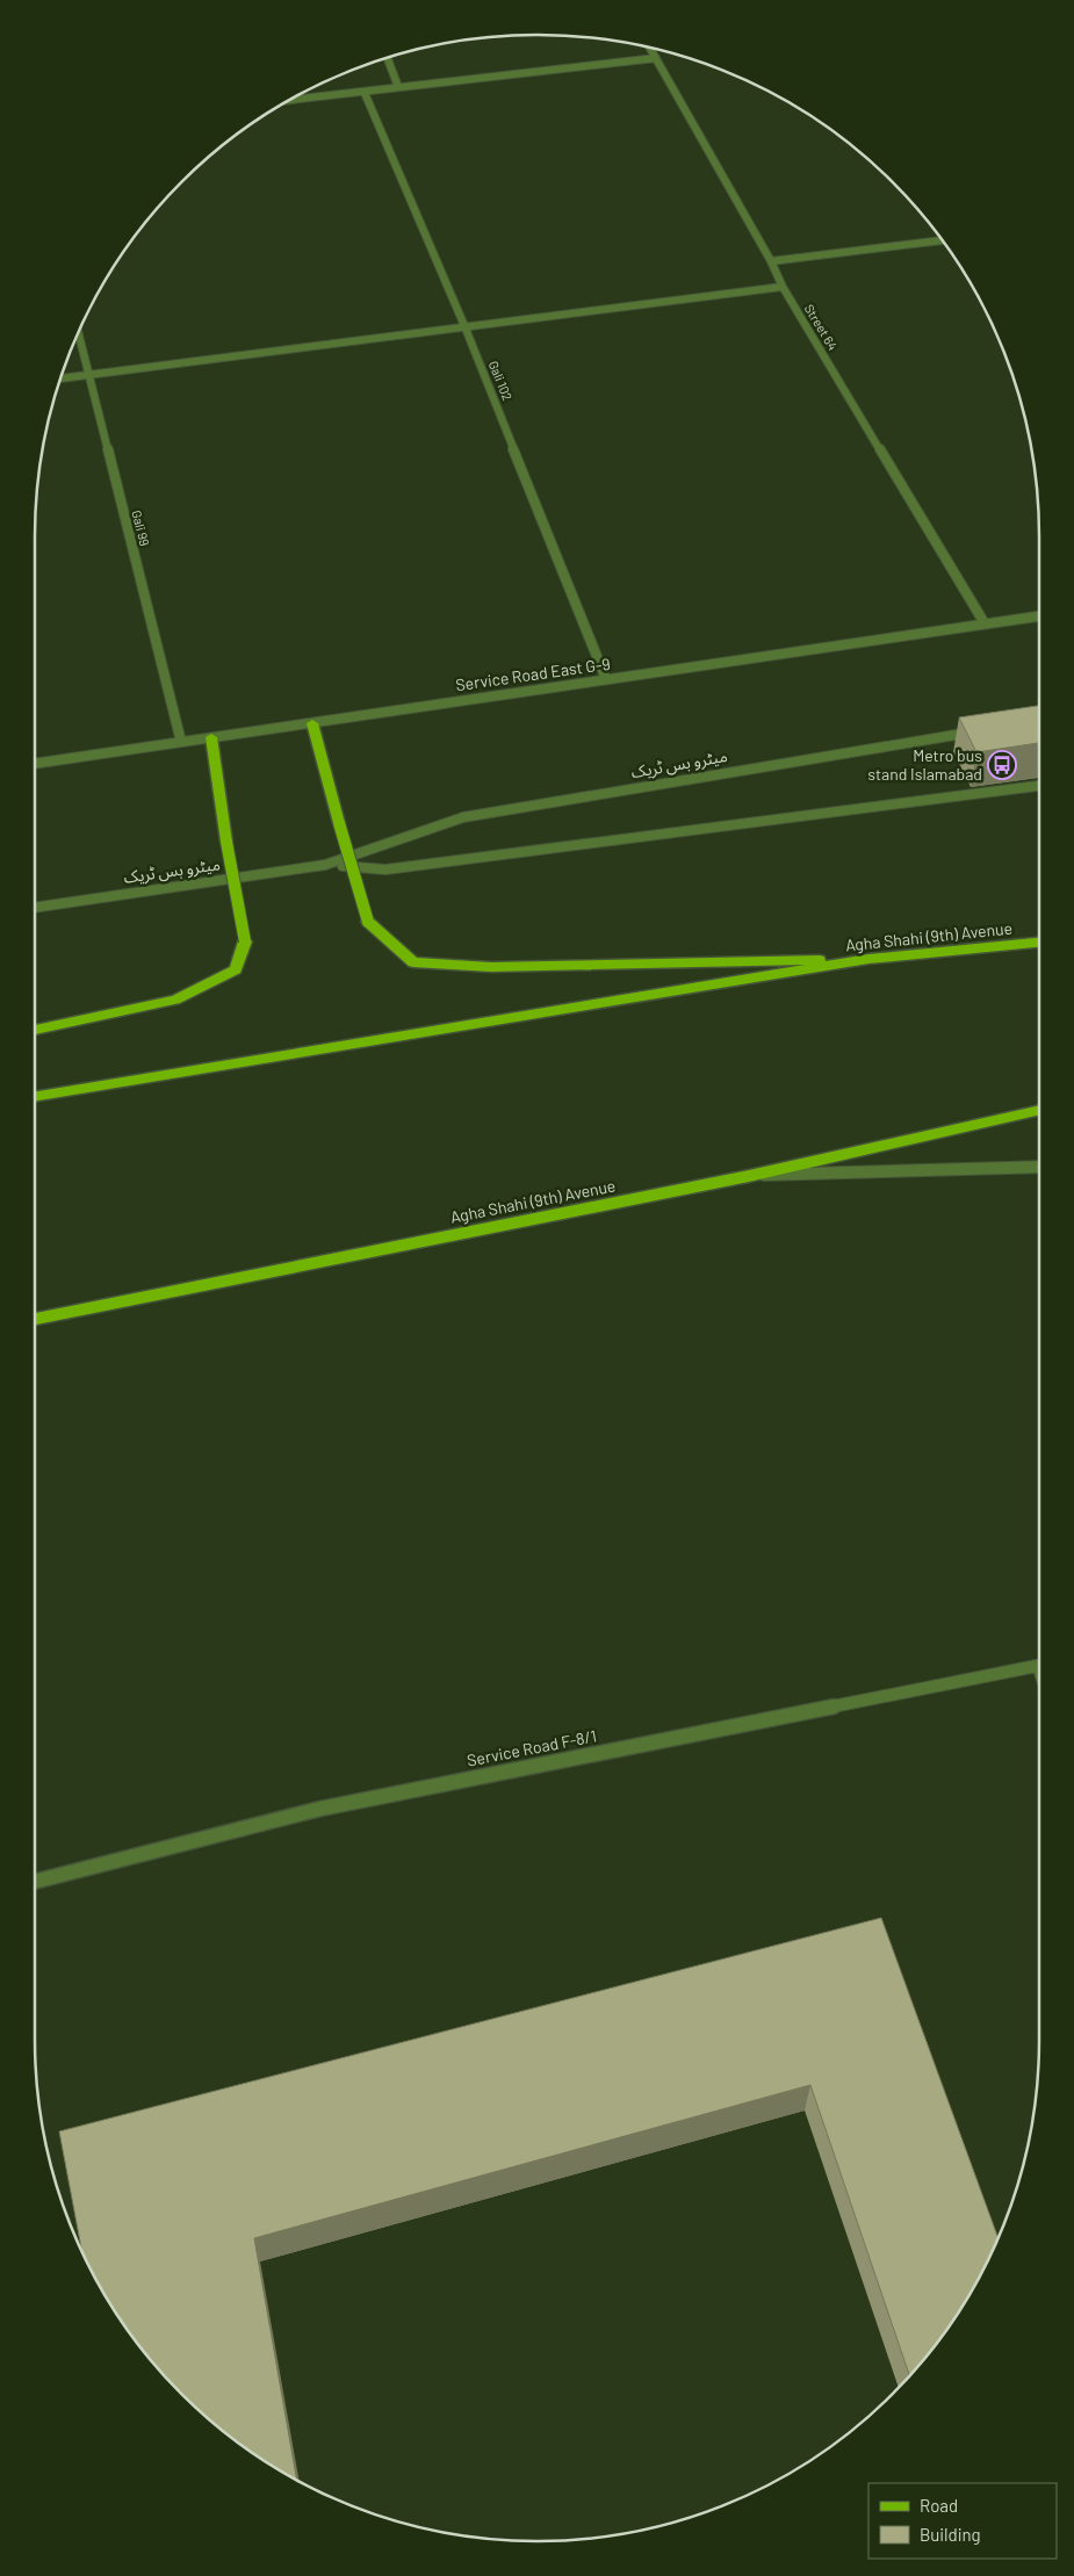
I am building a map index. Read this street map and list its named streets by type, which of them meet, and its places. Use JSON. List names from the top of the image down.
{
  "streets": {
    "main road": ["Agha Shahi (9th) Avenue"],
    "street": [
      "Street 64",
      "Gali 102",
      "Gali 99",
      "Service Road East G-9",
      "میٹرو بس ٹریک",
      "Service Road F-8/1"
    ]
  },
  "crossings": [
    ["Street 64", "Service Road East G-9"],
    ["Gali 102", "Service Road East G-9"],
    ["Gali 99", "Service Road East G-9"]
  ],
  "places": {
    "bus stop": ["Metro bus stand Islamabad"]
  },
  "legend": ["Road", "Building"]
}
